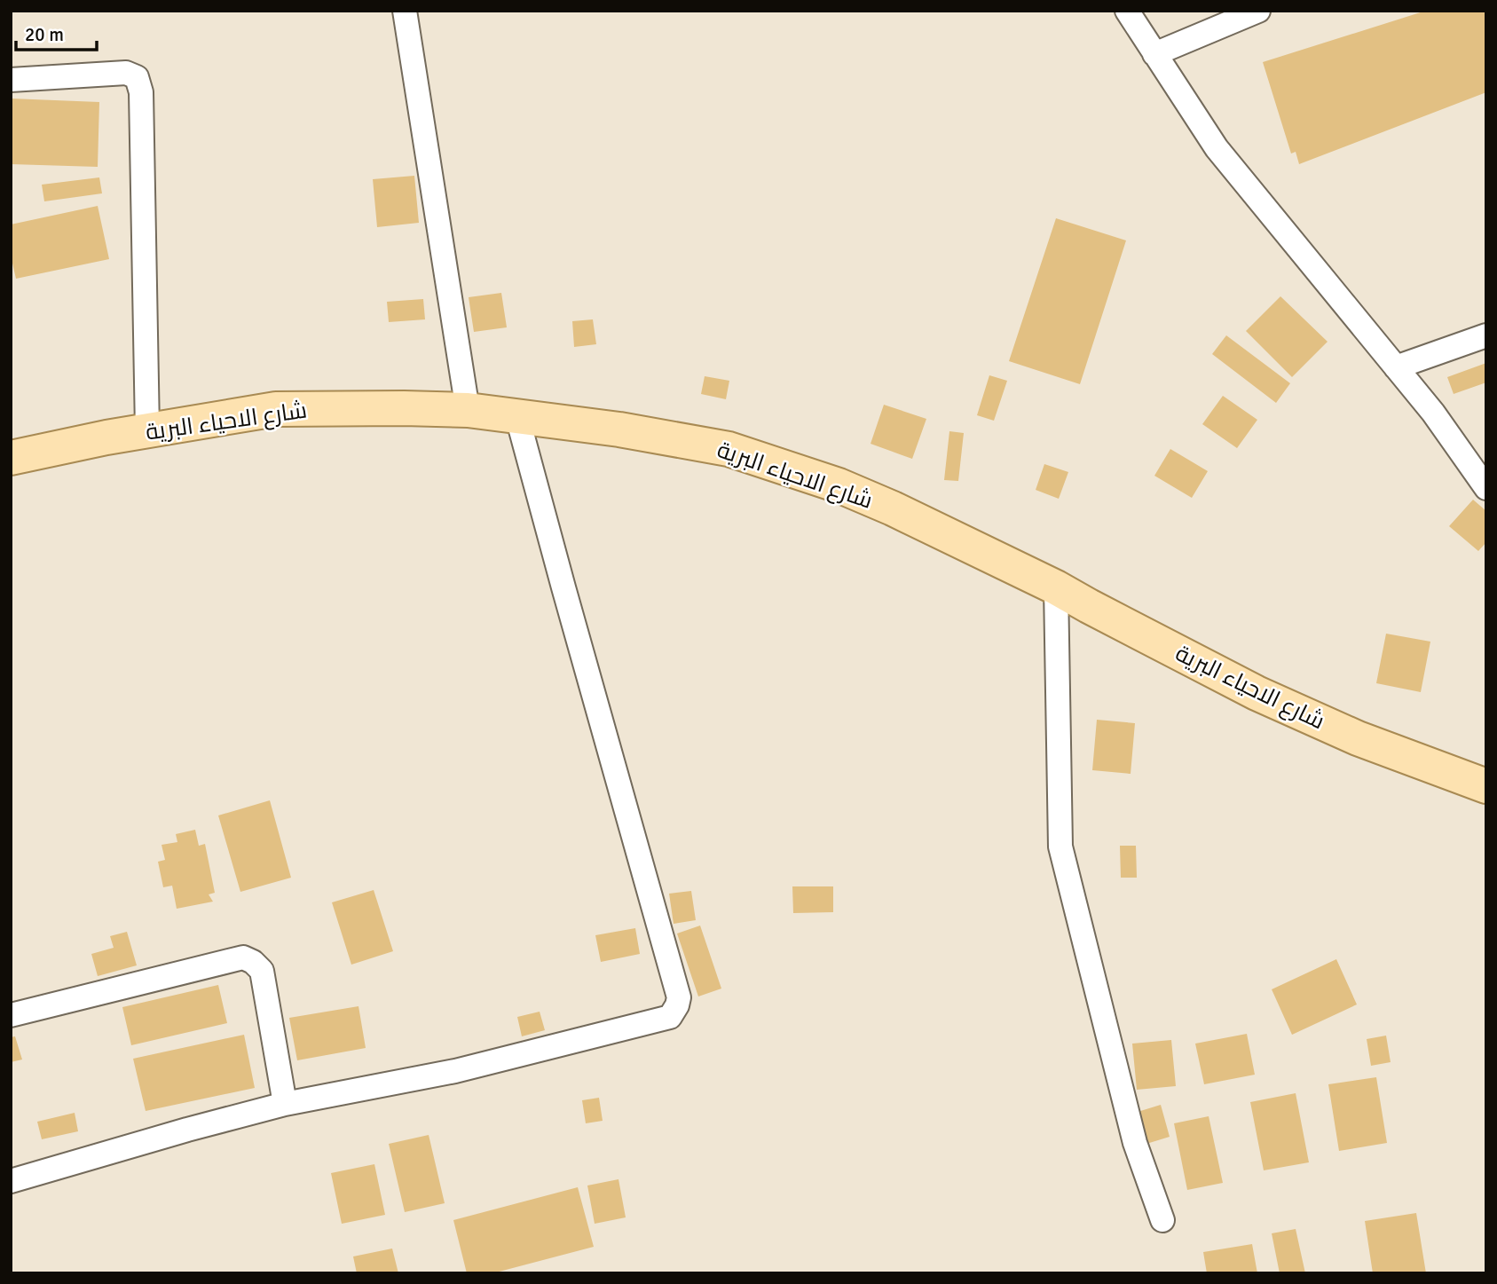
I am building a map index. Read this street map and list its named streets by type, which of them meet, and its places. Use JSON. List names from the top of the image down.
{
  "streets": {
    "main road": ["شارع الاحياء البرية"]
  },
  "scale_bar": "20 m"
}
